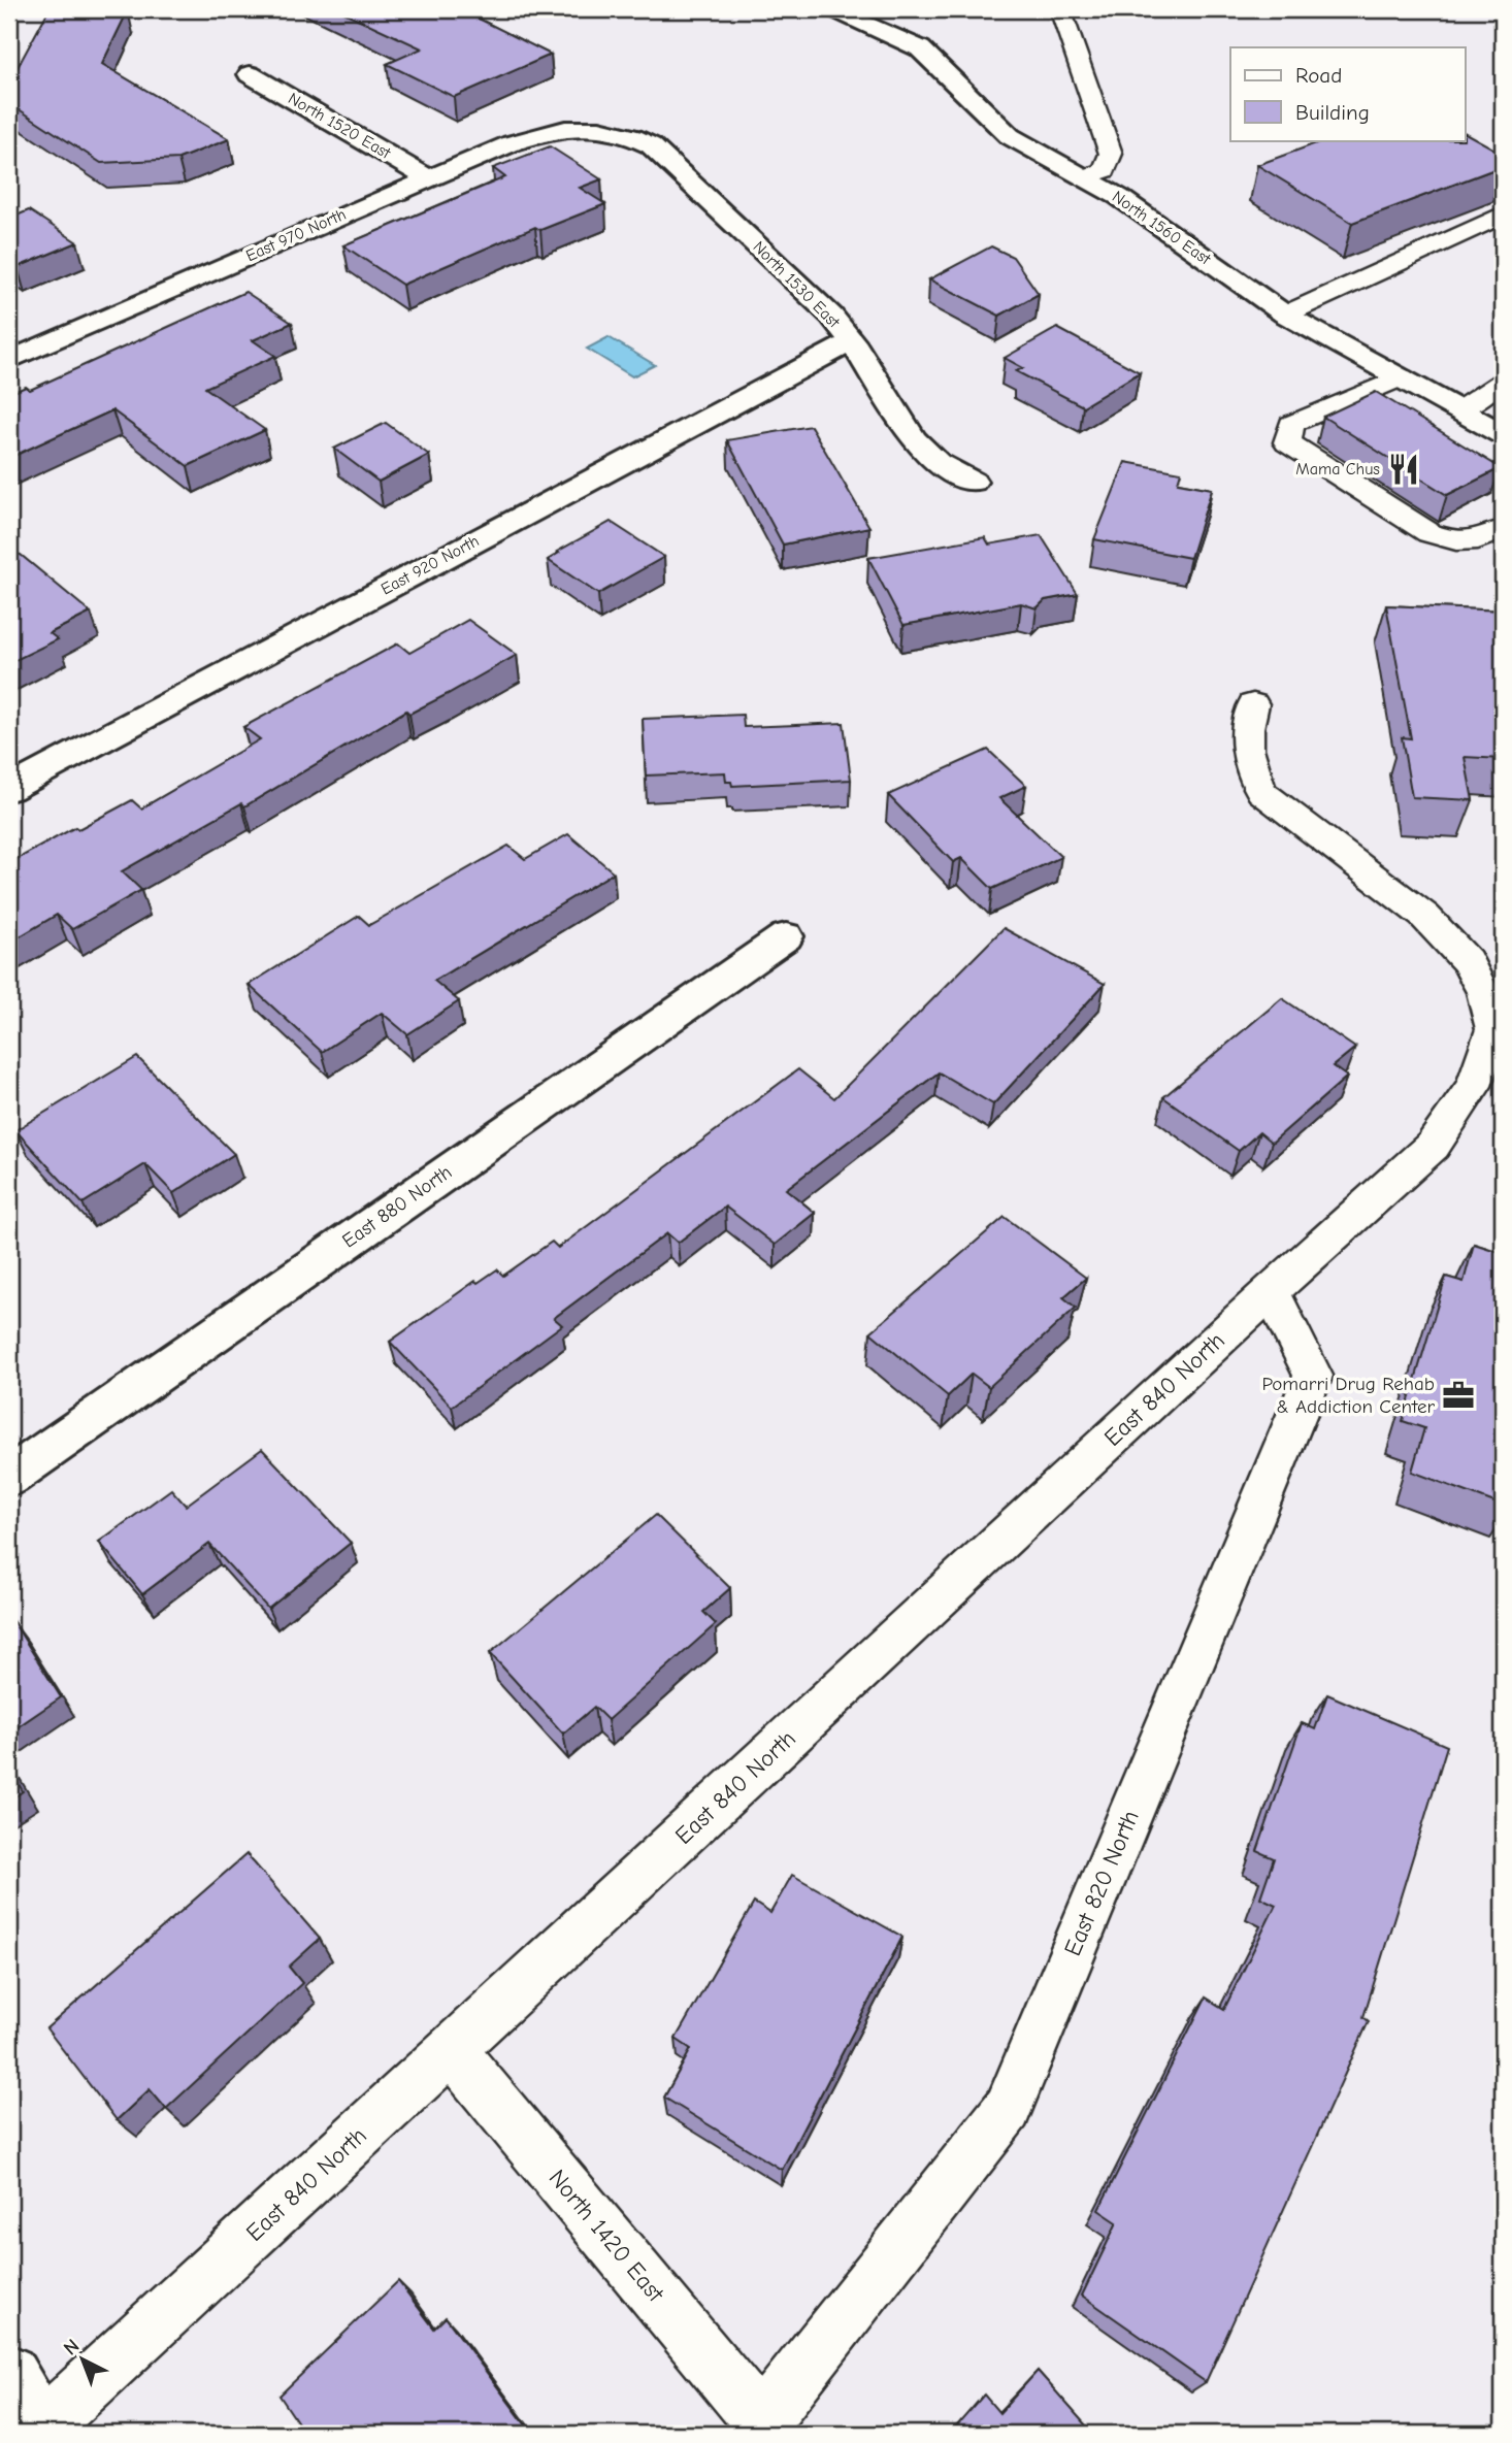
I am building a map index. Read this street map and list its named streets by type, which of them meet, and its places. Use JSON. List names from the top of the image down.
{
  "streets": {
    "street": [
      "North 1520 East",
      "North 1560 East",
      "East 970 North",
      "North 1530 East",
      "East 920 North",
      "East 880 North"
    ],
    "lane": ["East 840 North", "East 820 North", "North 1420 East"]
  },
  "crossings": [
    ["North 1520 East", "East 970 North"],
    ["East 970 North", "North 1530 East"],
    ["North 1530 East", "East 920 North"],
    ["East 840 North", "East 820 North"],
    ["East 840 North", "North 1420 East"],
    ["East 820 North", "North 1420 East"]
  ],
  "places": {
    "restaurant": ["Mama Chus"],
    "office": ["Pomarri Drug Rehab & Addiction Center"]
  },
  "legend": ["Road", "Building"],
  "north": "top left"
}
